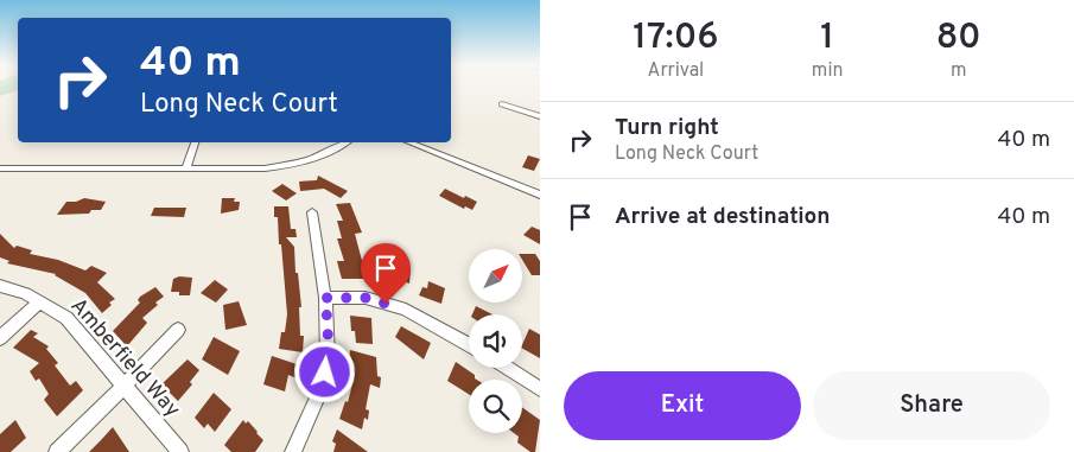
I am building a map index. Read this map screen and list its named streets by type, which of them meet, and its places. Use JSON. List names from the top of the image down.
{
  "streets": {
    "street": ["Amberfield Way"]
  },
  "north": "top right",
  "page": {
    "eta": [
      "17:06",
      "Arrival",
      "1",
      "min",
      "80",
      "m"
    ],
    "turn": ["40 m", "Long Neck Court"],
    "list": [
      {
        "name": "Turn right",
        "note": "Long Neck Court",
        "value": "40 m"
      },
      {
        "name": "Arrive at destination",
        "value": "40 m"
      }
    ],
    "buttons": ["Exit", "Share"]
  }
}
